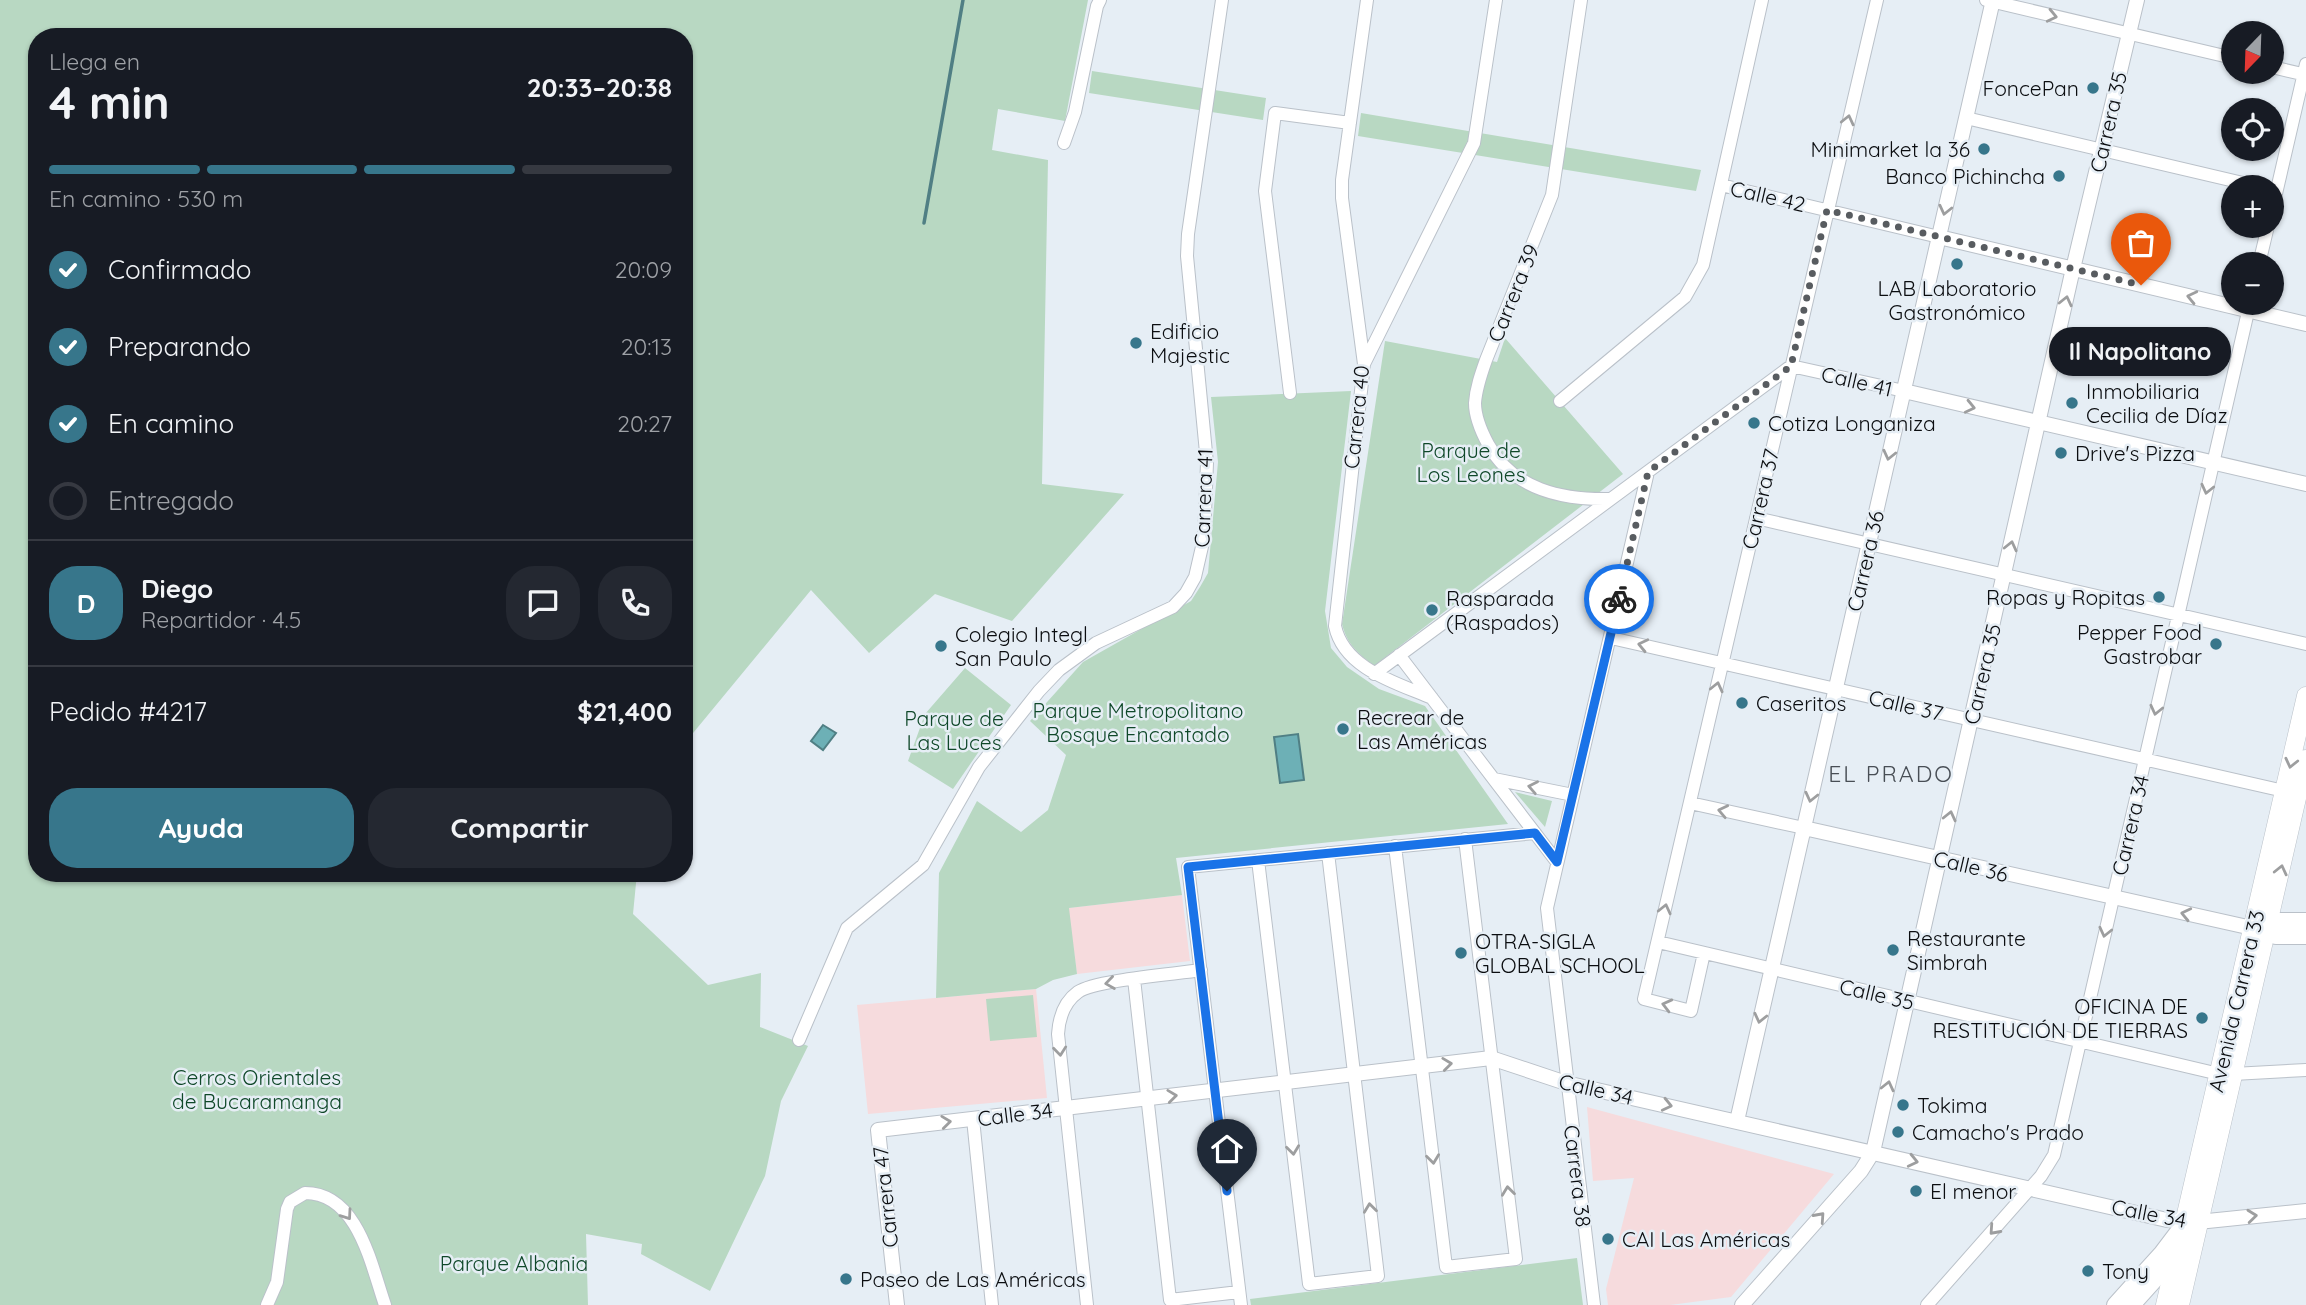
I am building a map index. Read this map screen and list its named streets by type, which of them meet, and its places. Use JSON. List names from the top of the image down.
{
  "streets": {
    "main road": ["Avenida Carrera 33"],
    "street": [
      "Carrera 35",
      "Calle 42",
      "Carrera 39",
      "Calle 41",
      "Carrera 40",
      "Carrera 41",
      "Carrera 37",
      "Carrera 36",
      "Calle 37",
      "Carrera 34",
      "Calle 36",
      "Calle 35",
      "Calle 34",
      "Carrera 38",
      "Carrera 47"
    ]
  },
  "crossings": [
    ["Carrera 35", "Calle 42"],
    ["Carrera 35", "Calle 41"],
    ["Carrera 35", "Calle 37"],
    ["Carrera 35", "Calle 36"],
    ["Carrera 35", "Calle 35"],
    ["Carrera 35", "Calle 34"],
    ["Calle 42", "Carrera 37"],
    ["Calle 42", "Carrera 36"],
    ["Calle 41", "Carrera 37"],
    ["Calle 41", "Carrera 36"],
    ["Calle 41", "Carrera 34"],
    ["Carrera 37", "Calle 37"],
    ["Carrera 37", "Calle 36"],
    ["Carrera 37", "Calle 35"],
    ["Carrera 36", "Calle 37"],
    ["Carrera 36", "Calle 36"],
    ["Carrera 36", "Calle 35"],
    ["Carrera 36", "Calle 34"],
    ["Calle 37", "Carrera 34"],
    ["Calle 37", "Avenida Carrera 33"],
    ["Calle 37", "Carrera 38"],
    ["Carrera 34", "Calle 36"],
    ["Carrera 34", "Calle 35"],
    ["Carrera 34", "Calle 34"],
    ["Calle 36", "Avenida Carrera 33"],
    ["Calle 35", "Avenida Carrera 33"],
    ["Avenida Carrera 33", "Calle 34"],
    ["Calle 34", "Carrera 38"],
    ["Calle 34", "Carrera 47"]
  ],
  "one_way": [
    "Carrera 35",
    "Carrera 36",
    "Carrera 34",
    "Calle 36",
    "Calle 34"
  ],
  "districts": ["EL PRADO"],
  "parks": [
    "Parque de Los Leones",
    "Parque Metropolitano Bosque Encantado",
    "Parque de Las Luces",
    "Cerros Orientales de Bucaramanga",
    "Parque Albania"
  ],
  "places": [
    "FoncePan",
    "Minimarket la 36",
    "Banco Pichincha",
    "LAB Laboratorio Gastronómico",
    "Il Napolitano",
    "Edificio Majestic",
    "Inmobiliaria Cecilia de Díaz",
    "Cotiza Longaniza",
    "Drive's Pizza",
    "Ropas y Ropitas",
    "Rasparada (Raspados)",
    "Pepper Food Gastrobar",
    "Colegio Integl San Paulo",
    "Caseritos",
    "Recrear de Las Américas",
    "Restaurante Simbrah",
    "OTRA-SIGLA GLOBAL SCHOOL",
    "OFICINA DE RESTITUCIÓN DE TIERRAS",
    "Tokima",
    "Camacho's Prado",
    "El menor",
    "CAI Las Américas",
    "Tony",
    "Paseo de Las Américas"
  ],
  "north": "bottom left",
  "page": {
    "map_buttons": ["+", "−"],
    "heading": ["4 min", "Llega en", "20:33–20:38"],
    "panel": [
      "Diego",
      "Repartidor · 4.5",
      "Pedido #4217",
      "$21,400"
    ],
    "bar": "En camino · 530 m",
    "list": [
      ["Confirmado", "20:09"],
      ["Preparando", "20:13"],
      ["En camino", "20:27"],
      "Entregado"
    ],
    "bubble": "Il Napolitano",
    "round": "D",
    "buttons": ["Ayuda", "Compartir"]
  }
}
